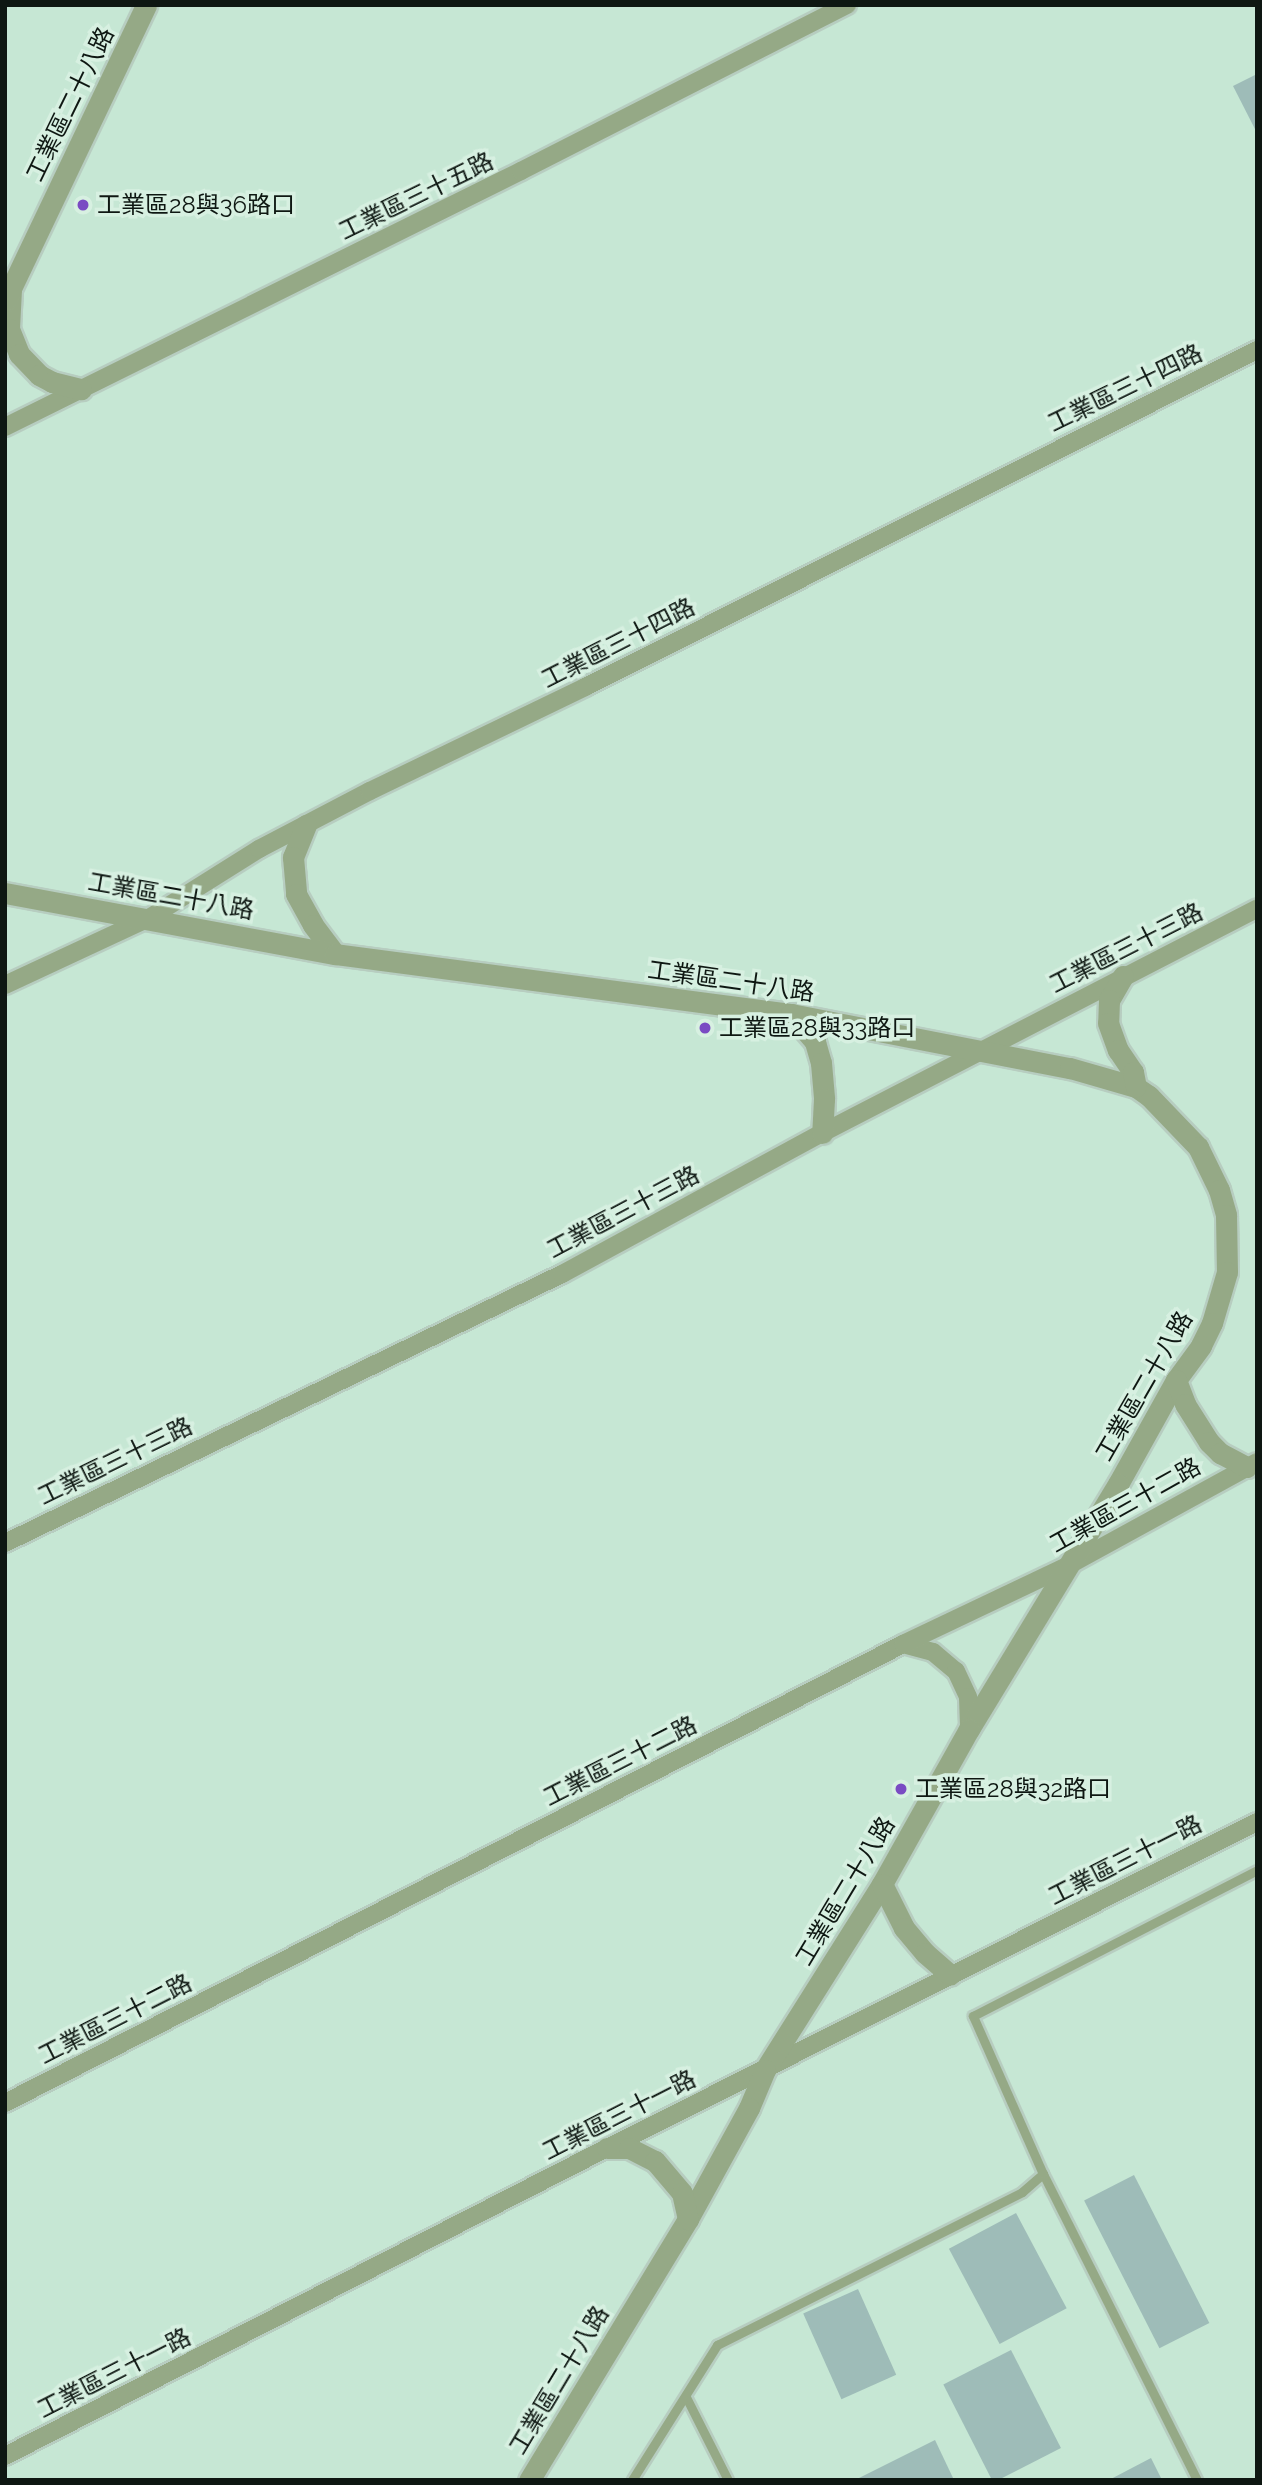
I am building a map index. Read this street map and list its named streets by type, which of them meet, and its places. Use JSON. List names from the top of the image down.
{
  "streets": {
    "street": [
      "工業區二十八路",
      "工業區三十五路",
      "工業區三十四路",
      "工業區三十三路",
      "工業區三十二路",
      "工業區三十一路"
    ]
  },
  "crossings": [
    ["工業區二十八路", "工業區三十四路"],
    ["工業區二十八路", "工業區三十三路"],
    ["工業區二十八路", "工業區三十二路"],
    ["工業區二十八路", "工業區三十一路"]
  ],
  "places": ["工業區28與36路口", "工業區28與33路口", "工業區28與32路口"]
}
